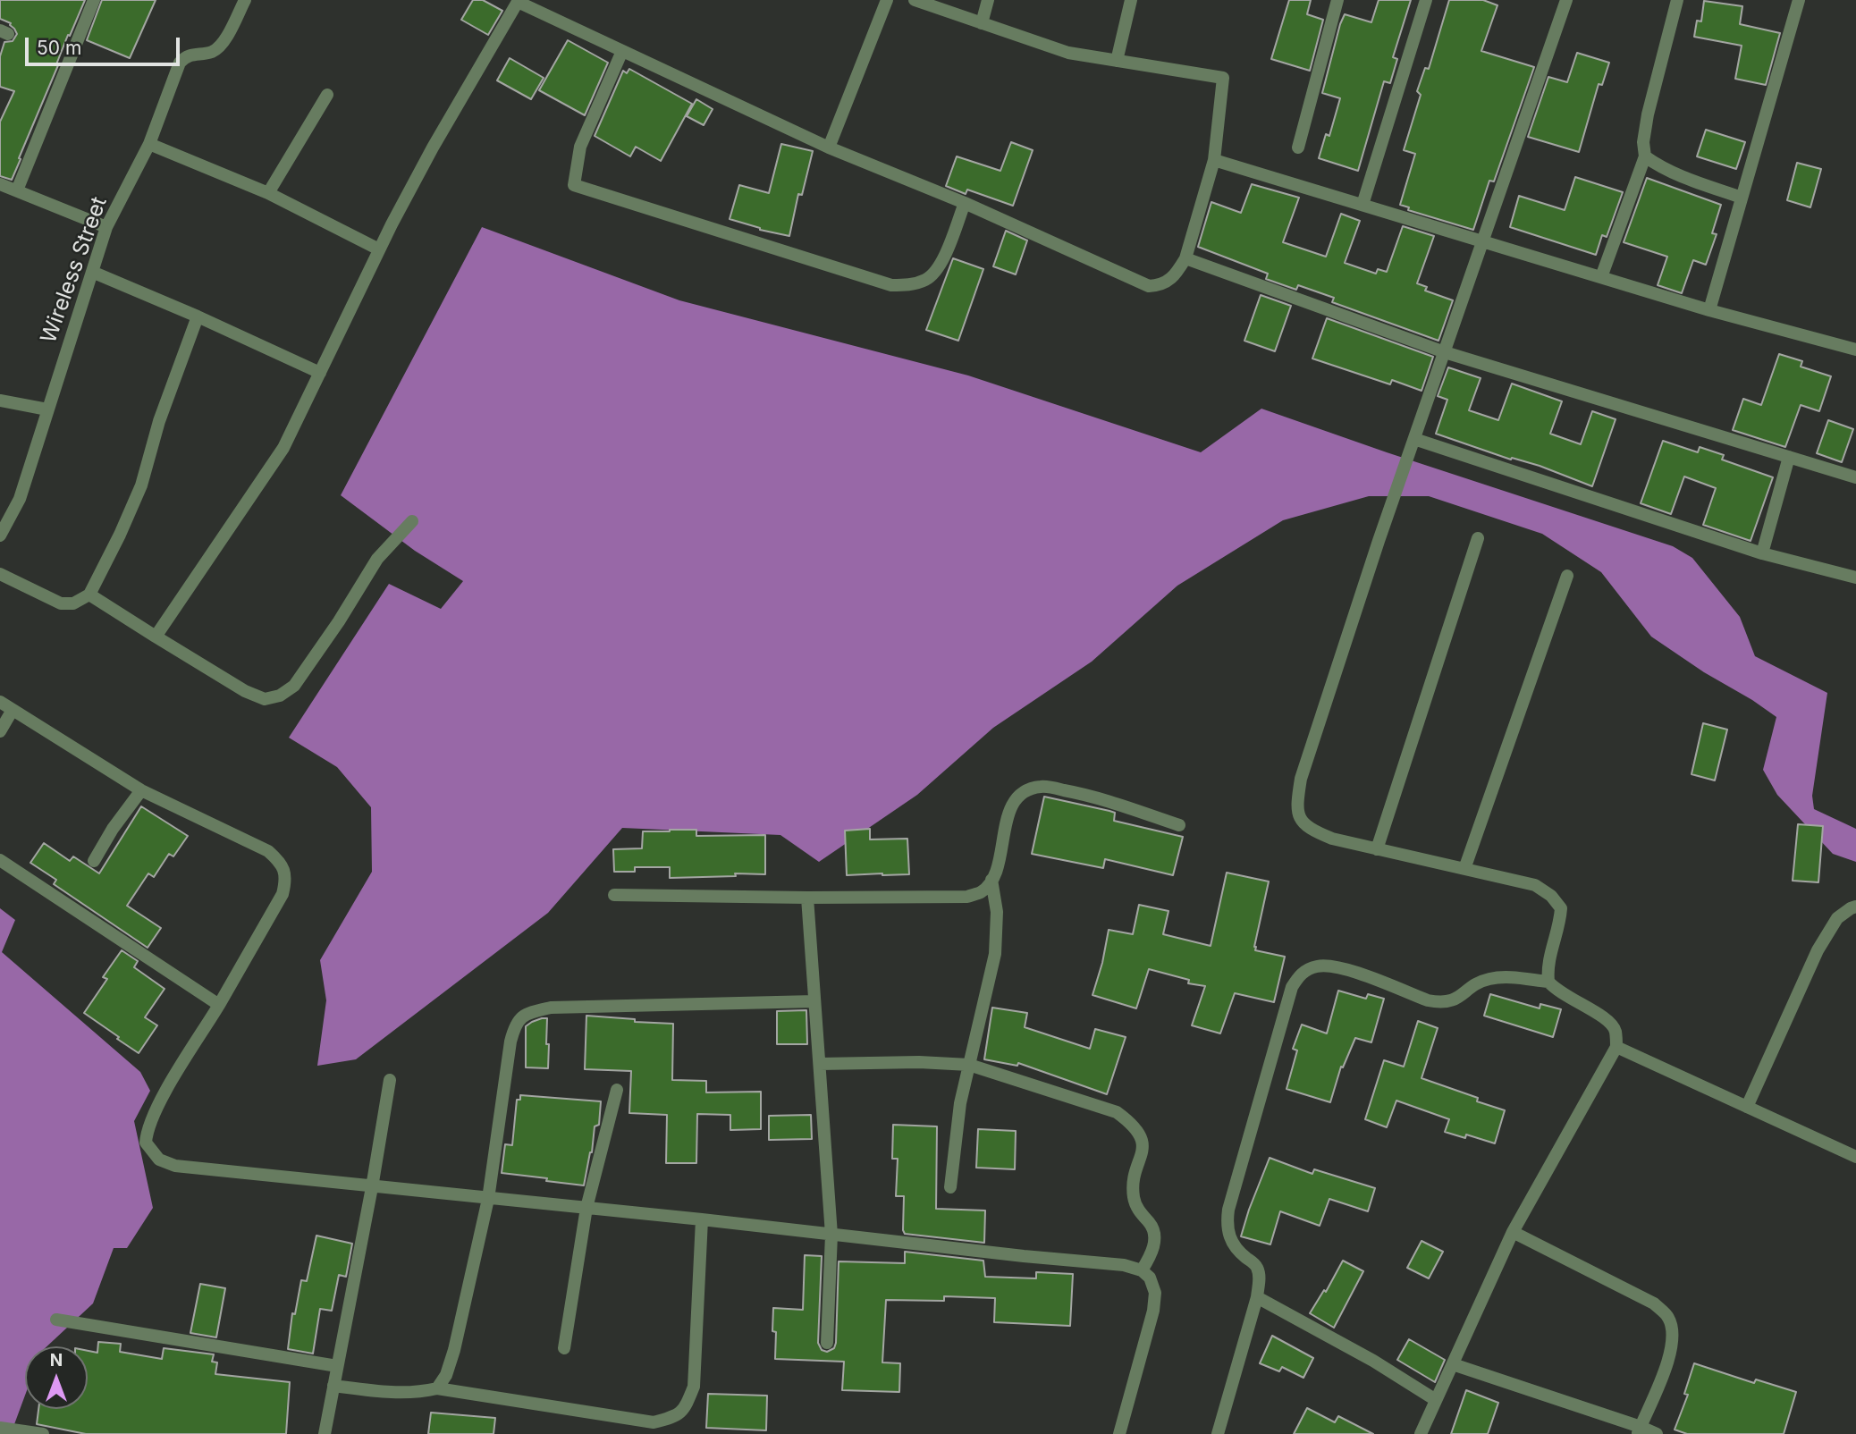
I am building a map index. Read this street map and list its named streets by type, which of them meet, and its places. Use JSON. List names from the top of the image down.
{
  "streets": {
    "street": ["Wireless Street"]
  },
  "scale_bar": "50 m",
  "north": "top"
}
